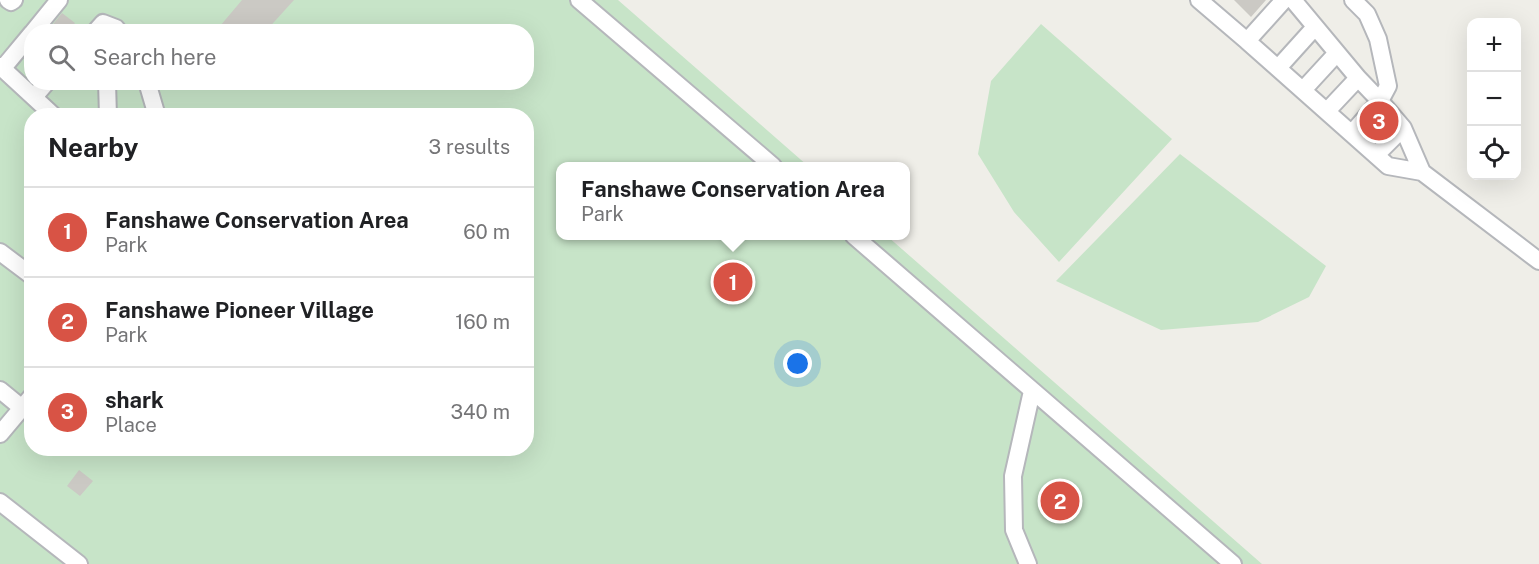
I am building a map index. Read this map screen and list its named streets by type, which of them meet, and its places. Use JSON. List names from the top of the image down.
{
  "page": {
    "map_buttons": ["+", "−"],
    "search": "Search here",
    "pins": ["3", "1", "2"],
    "heading": ["Nearby", "3 results"],
    "popup": ["Fanshawe Conservation Area", "Park"],
    "list": [
      {
        "mark": "1",
        "name": "Fanshawe Conservation Area",
        "note": "Park",
        "value": "60 m"
      },
      {
        "mark": "2",
        "name": "Fanshawe Pioneer Village",
        "note": "Park",
        "value": "160 m"
      },
      {
        "mark": "3",
        "name": "shark",
        "note": "Place",
        "value": "340 m"
      }
    ]
  }
}
